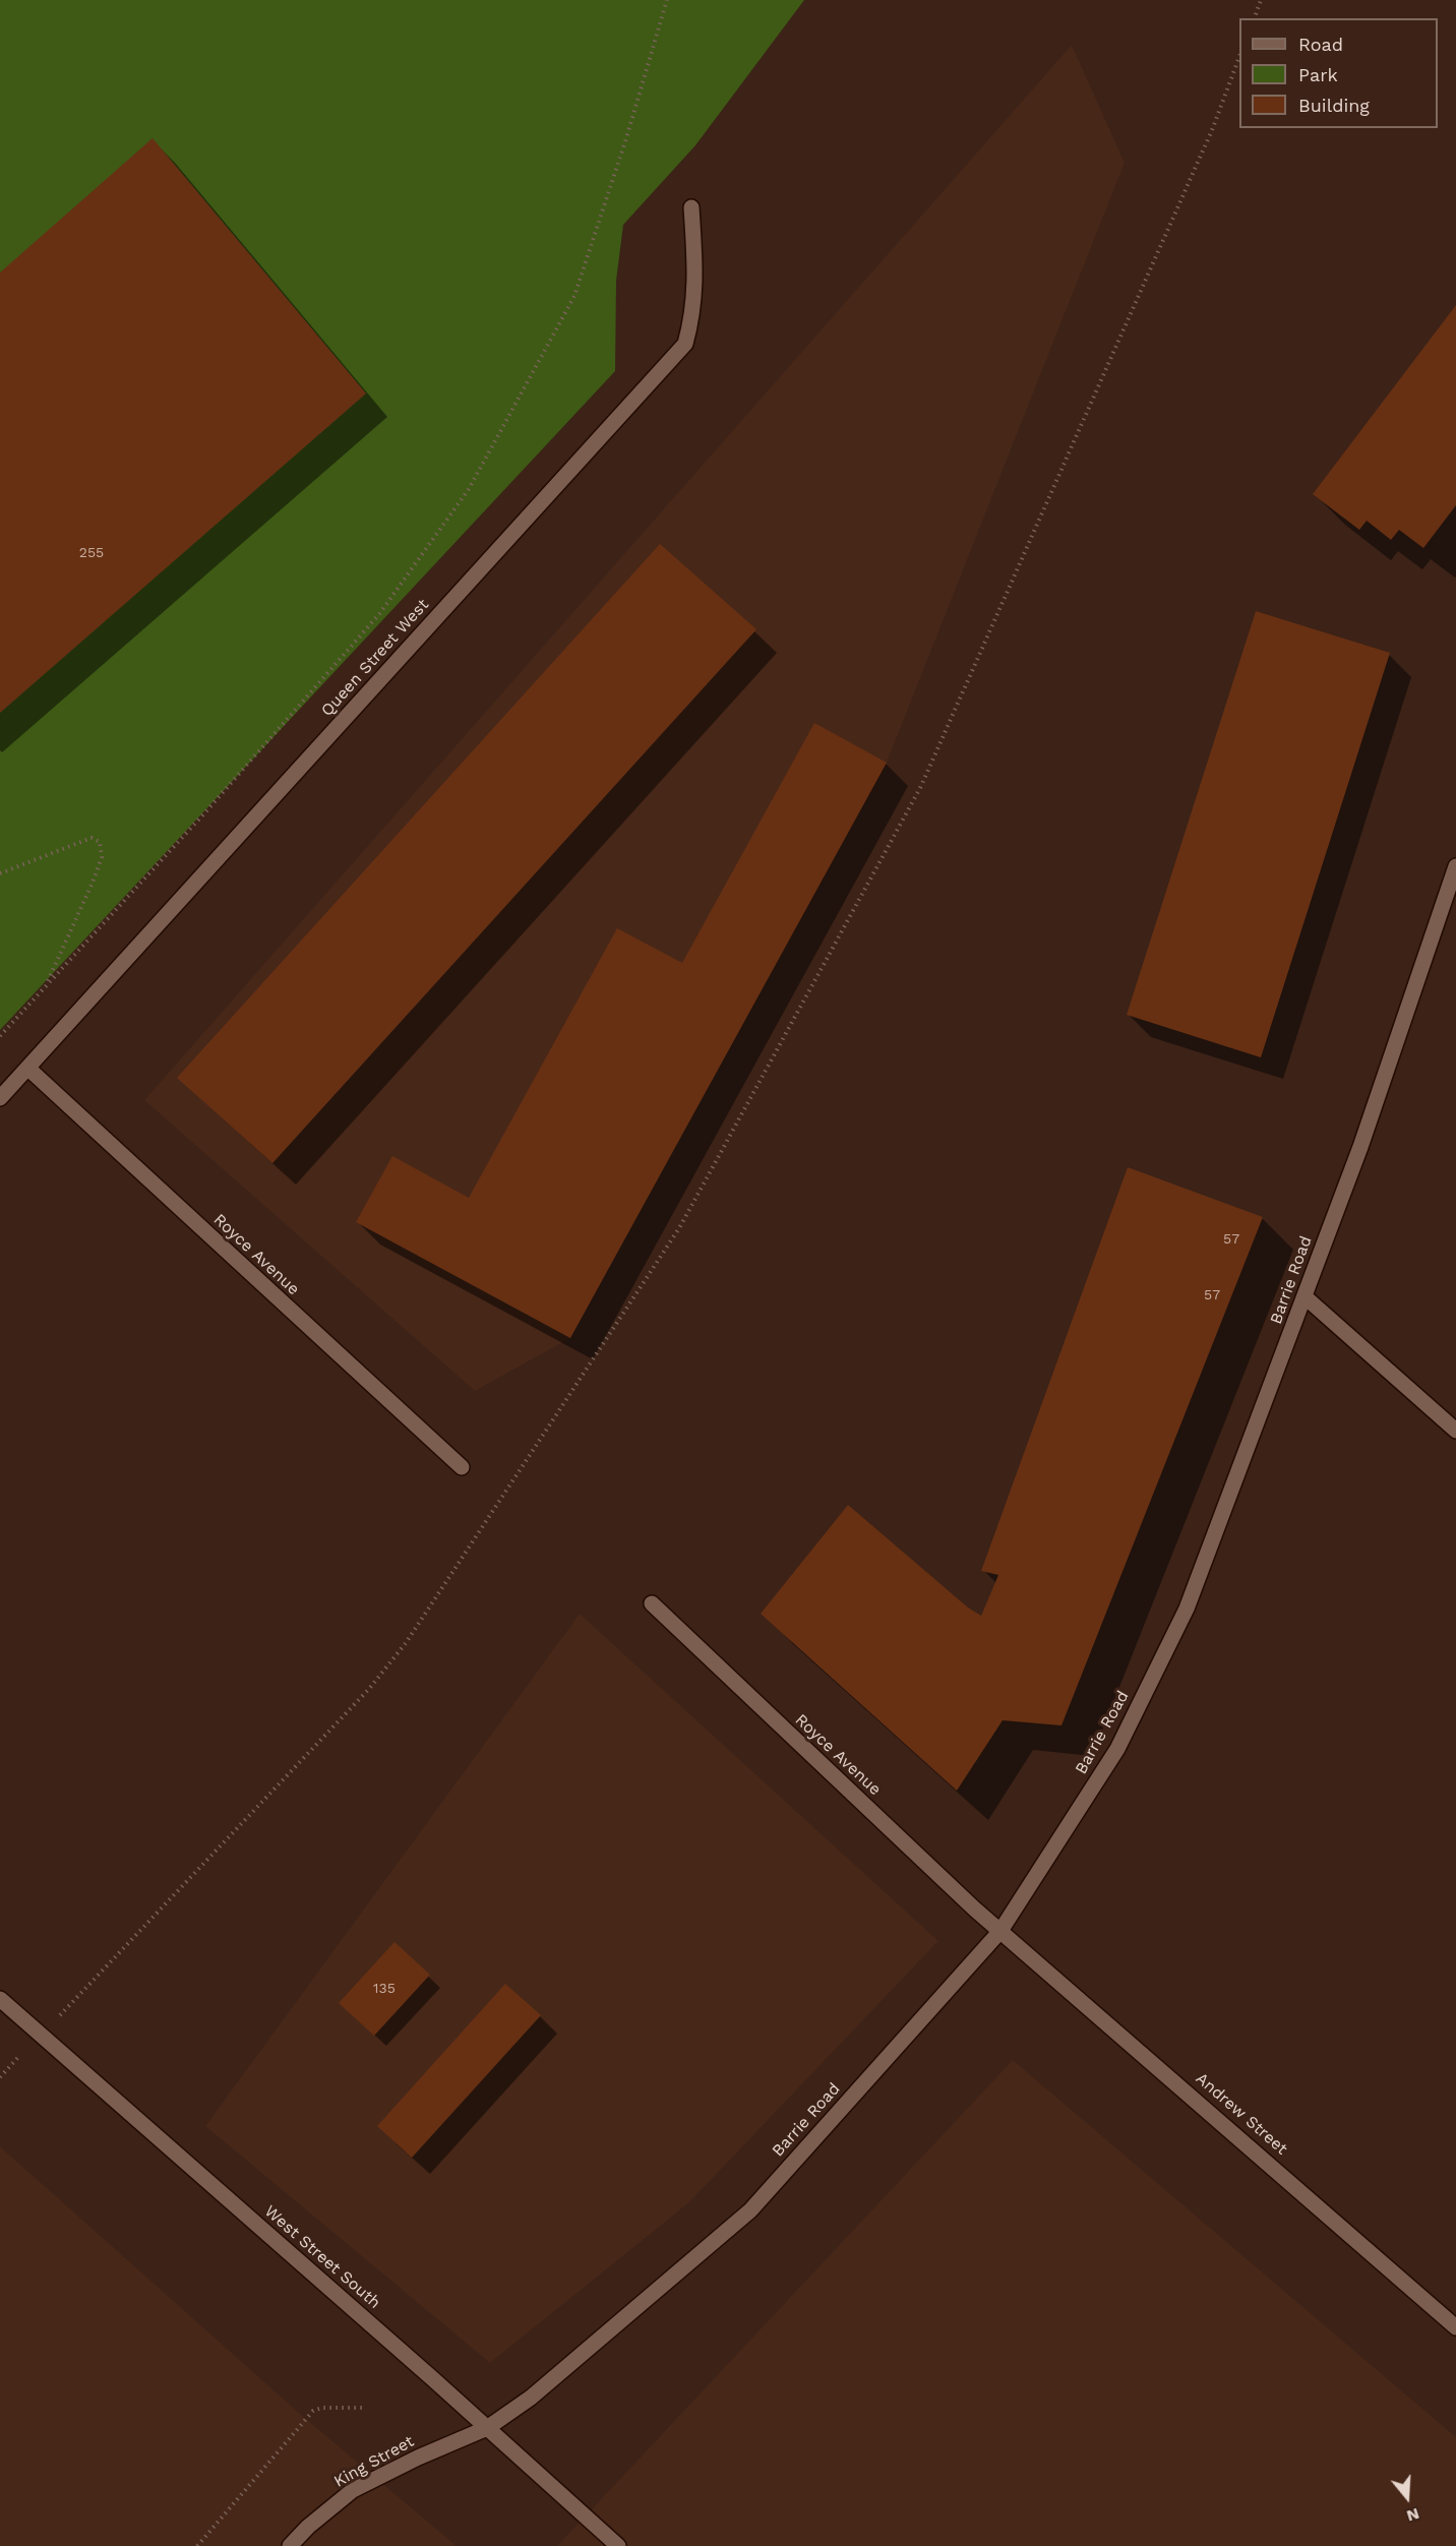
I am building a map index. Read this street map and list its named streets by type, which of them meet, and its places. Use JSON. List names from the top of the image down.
{
  "streets": {
    "street": [
      "Queen Street West",
      "Royce Avenue",
      "Barrie Road",
      "Andrew Street",
      "West Street South",
      "King Street"
    ]
  },
  "crossings": [
    ["Queen Street West", "Royce Avenue"],
    ["Royce Avenue", "Barrie Road"],
    ["Royce Avenue", "Andrew Street"],
    ["Barrie Road", "Andrew Street"],
    ["Barrie Road", "West Street South"],
    ["Barrie Road", "King Street"],
    ["West Street South", "King Street"]
  ],
  "house_numbers": [
    "255",
    "57",
    "57",
    "135"
  ],
  "legend": ["Road", "Park", "Building"],
  "north": "bottom"
}
